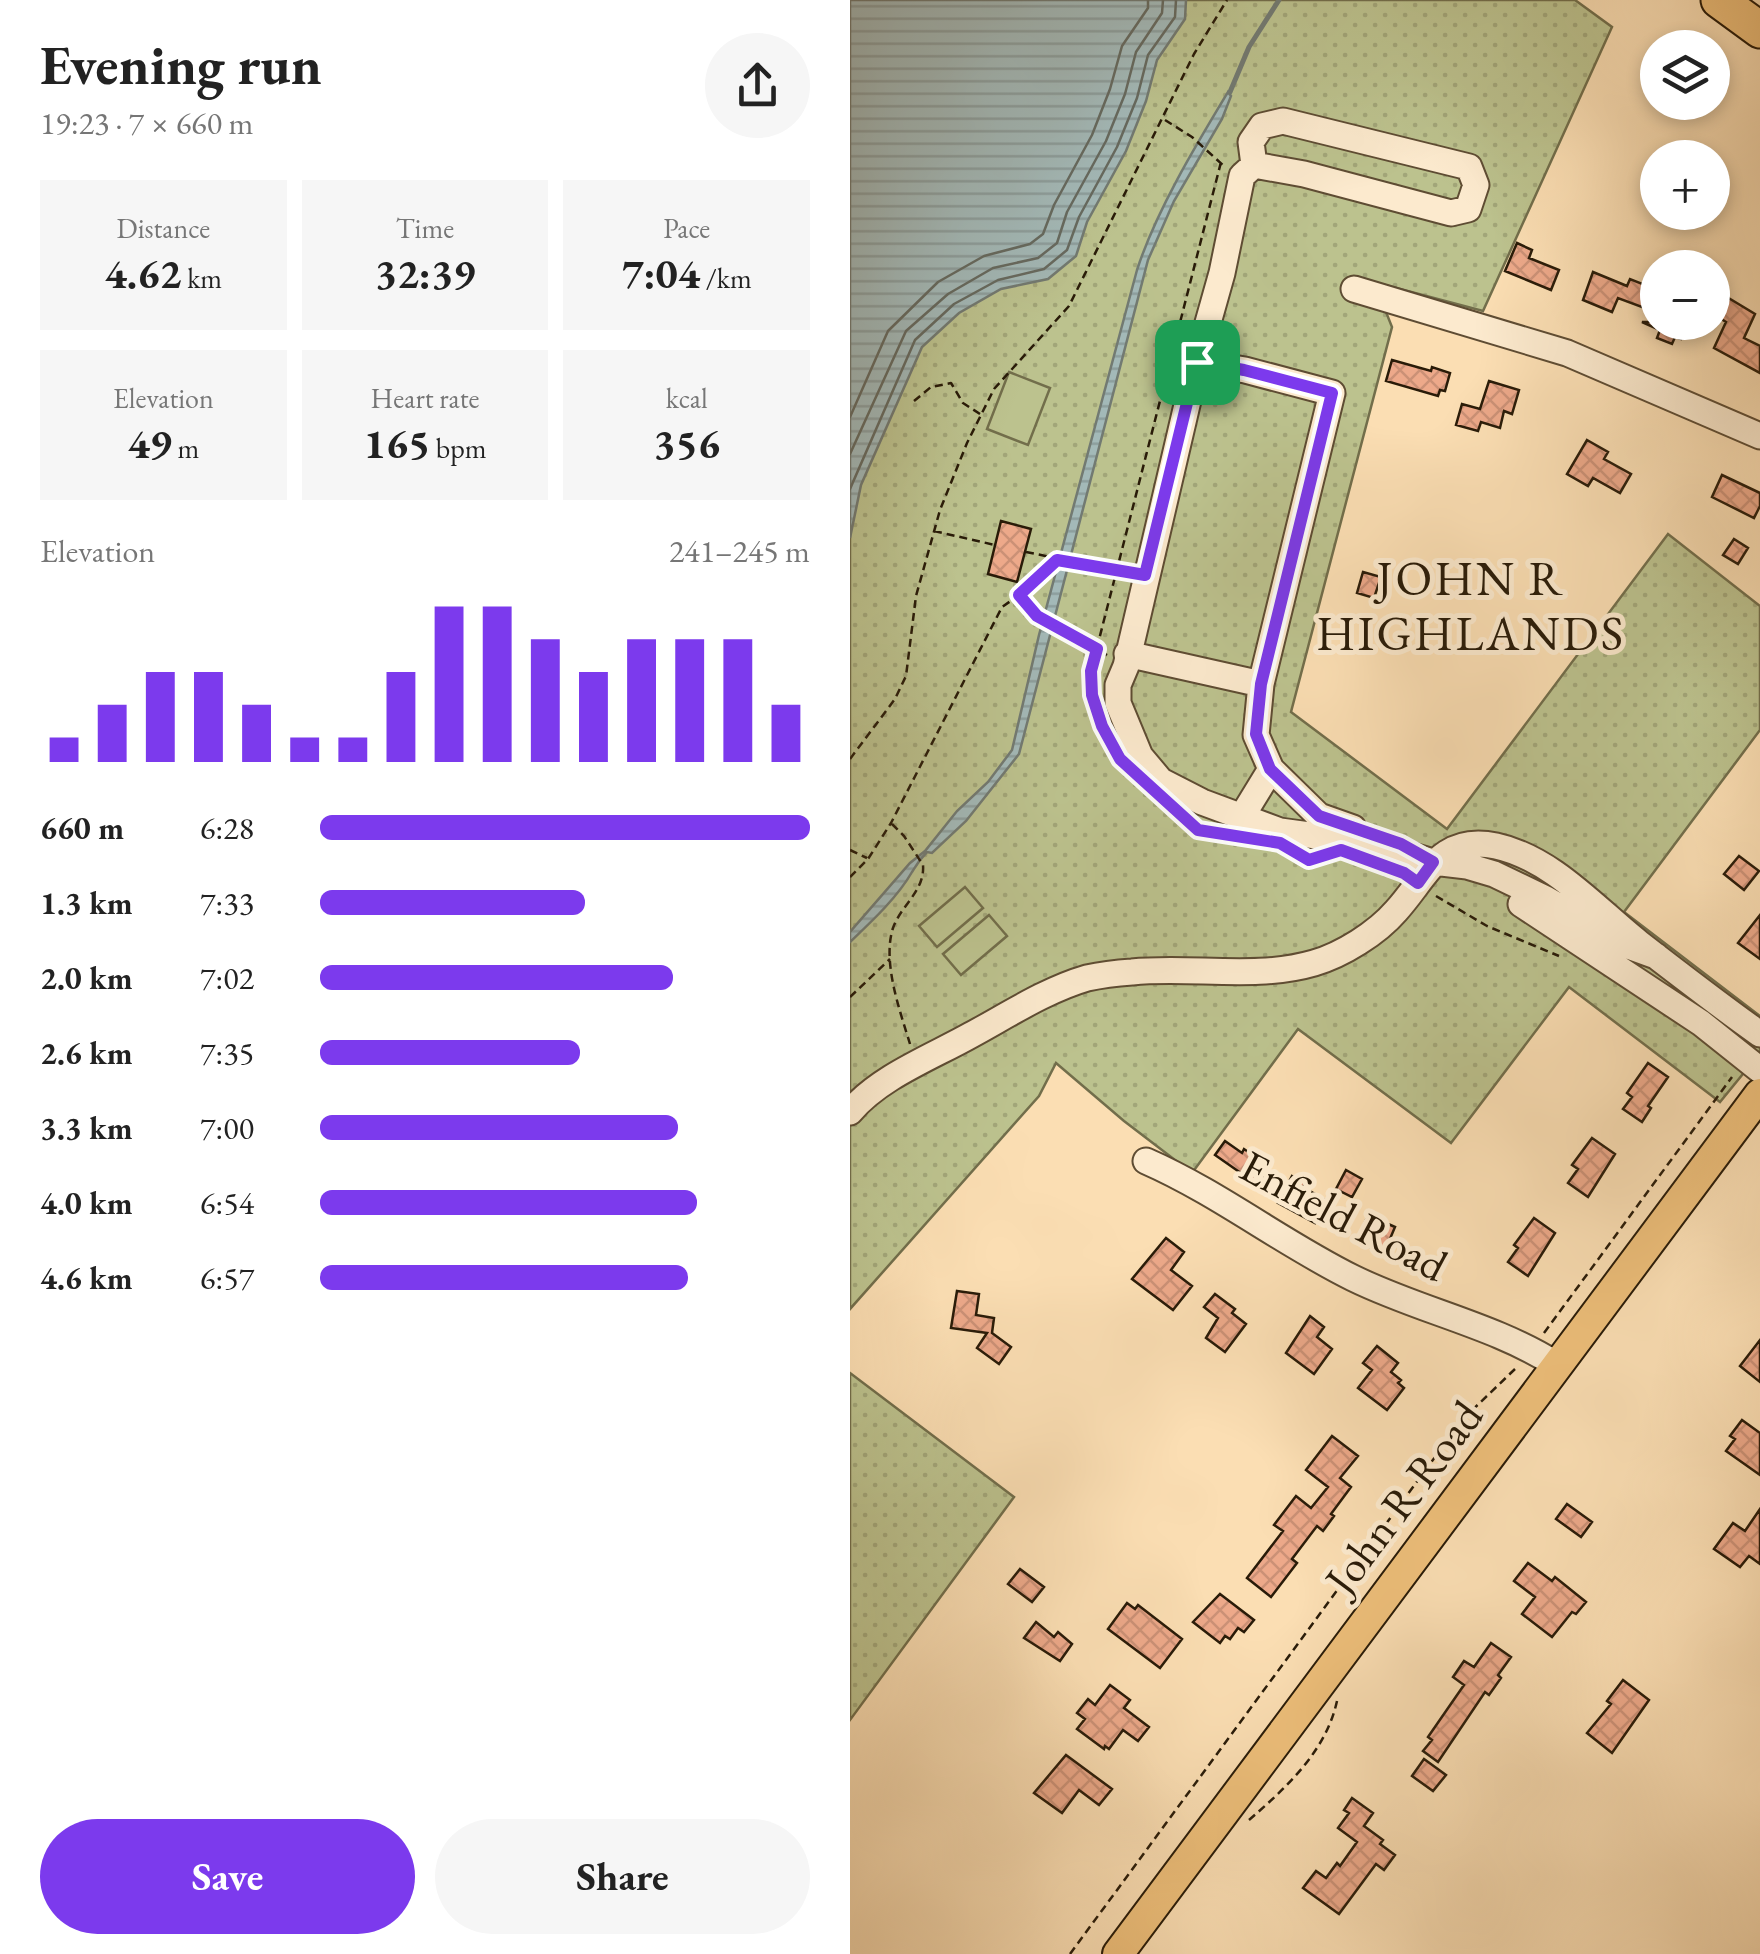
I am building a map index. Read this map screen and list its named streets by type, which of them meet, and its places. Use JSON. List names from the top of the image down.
{
  "streets": {
    "main road": ["John R Road"],
    "street": ["Enfield Road"]
  },
  "crossings": [
    ["Enfield Road", "John R Road"]
  ],
  "districts": ["JOHN R HIGHLANDS"],
  "page": {
    "heading": ["Evening run", "19:23 · 7 × 660 m"],
    "map_buttons": ["+", "−"],
    "stats": [
      ["Distance", "4.62 km"],
      ["Time", "32:39"],
      ["Pace", "7:04 /km"],
      ["Elevation", "49 m"],
      ["Heart rate", "165 bpm"],
      ["kcal", "356"]
    ],
    "chart": ["Elevation", "241–245 m"],
    "list": [
      {
        "name": "660 m",
        "note": "6:28"
      },
      {
        "name": "1.3 km",
        "note": "7:33"
      },
      {
        "name": "2.0 km",
        "note": "7:02"
      },
      {
        "name": "2.6 km",
        "note": "7:35"
      },
      {
        "name": "3.3 km",
        "note": "7:00"
      },
      {
        "name": "4.0 km",
        "note": "6:54"
      },
      {
        "name": "4.6 km",
        "note": "6:57"
      }
    ],
    "buttons": ["Save", "Share"]
  }
}
